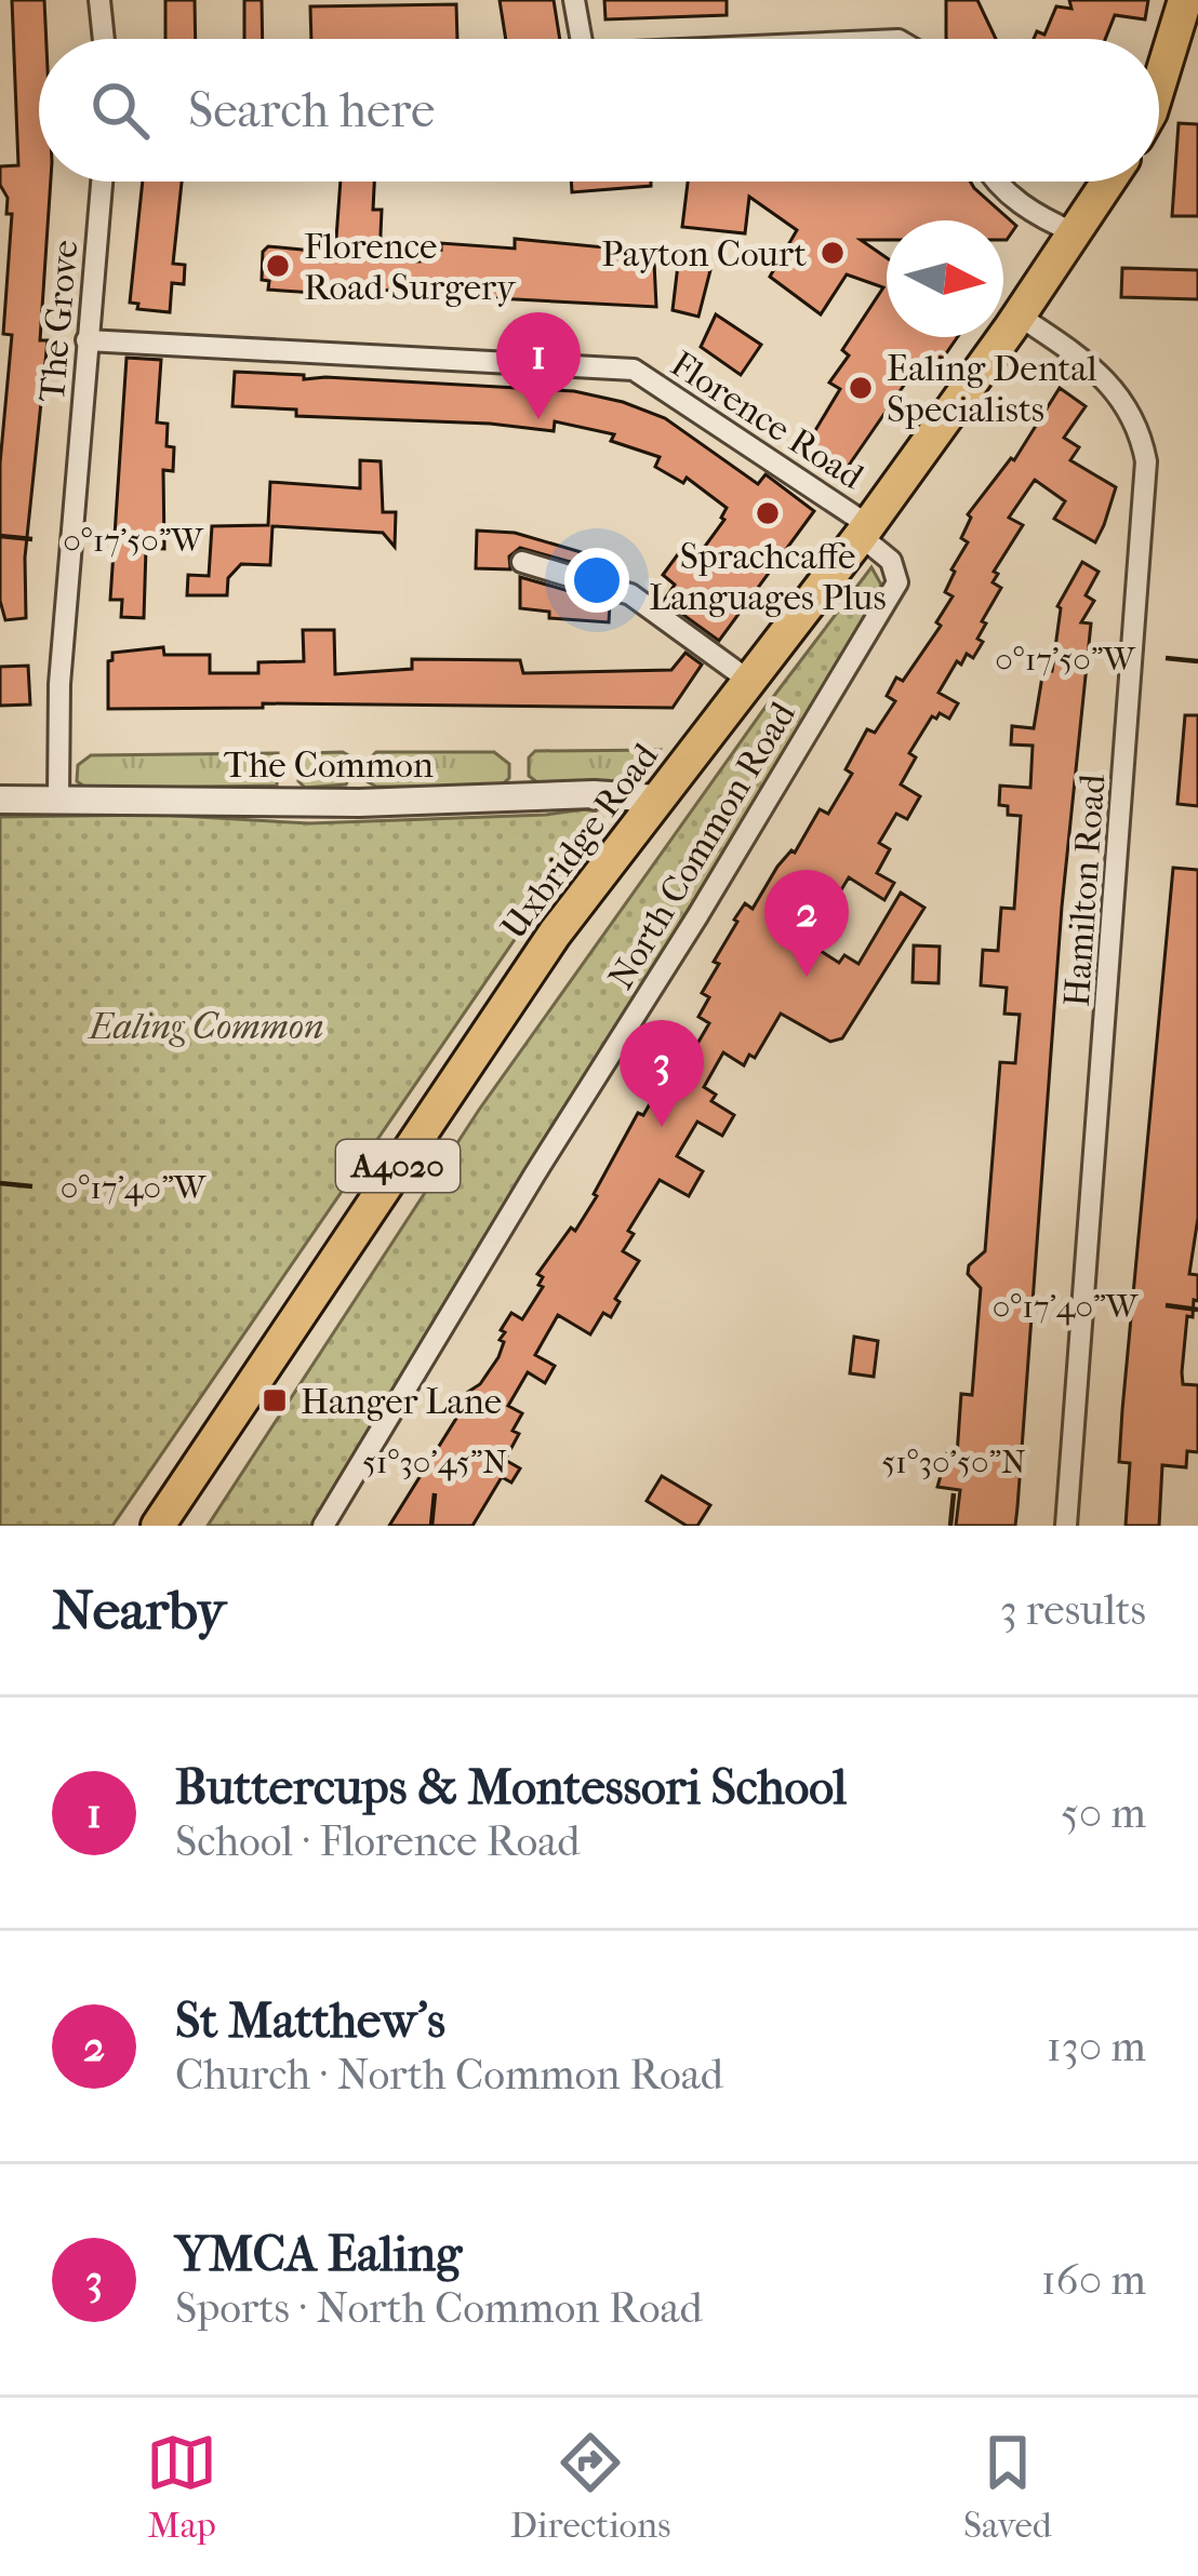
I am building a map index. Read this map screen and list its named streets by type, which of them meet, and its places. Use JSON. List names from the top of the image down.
{
  "streets": {
    "main road": ["Uxbridge Road", "A4020"],
    "street": [
      "The Grove",
      "Florence Road",
      "The Common",
      "North Common Road",
      "Hamilton Road"
    ]
  },
  "crossings": [
    ["The Grove", "Florence Road"],
    ["The Grove", "The Common"],
    ["Florence Road", "Uxbridge Road"],
    ["Florence Road", "North Common Road"],
    ["The Common", "Uxbridge Road"],
    ["Uxbridge Road", "North Common Road"],
    ["Uxbridge Road", "Hamilton Road"],
    ["Uxbridge Road", "A4020"]
  ],
  "parks": ["Ealing Common"],
  "places": {
    "other": [
      "Payton Court",
      "Florence Road Surgery",
      "Ealing Dental Specialists",
      "Sprachcaffe Languages Plus"
    ],
    "transit": ["Hanger Lane"]
  },
  "north": "right",
  "page": {
    "search": "Search here",
    "pins": ["1", "2", "3"],
    "heading": ["Nearby", "3 results"],
    "list": [
      {
        "mark": "1",
        "name": "Buttercups & Montessori School",
        "note": "School · Florence Road",
        "value": "50 m"
      },
      {
        "mark": "2",
        "name": "St Matthew's",
        "note": "Church · North Common Road",
        "value": "130 m"
      },
      {
        "mark": "3",
        "name": "YMCA Ealing",
        "note": "Sports · North Common Road",
        "value": "160 m"
      }
    ],
    "nav": ["Map", "Directions", "Saved"]
  },
  "coordinates": [
    "0°17'50\"W",
    "0°17'40\"W",
    "51°30'45\"N",
    "51°30'50\"N"
  ]
}
